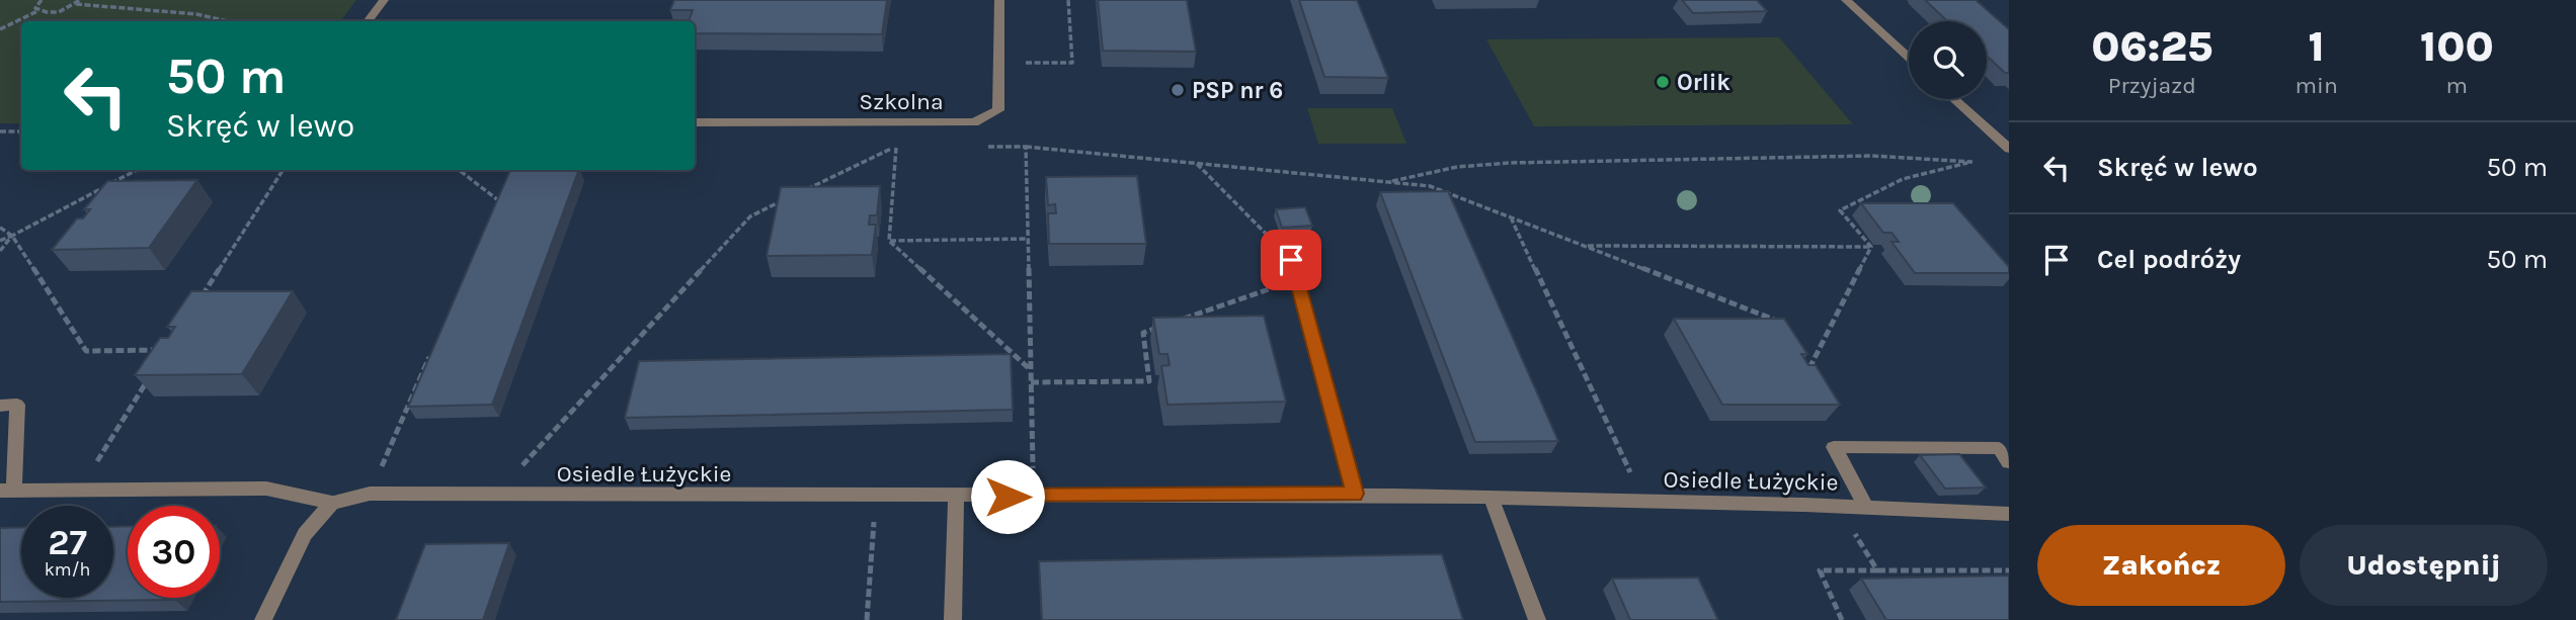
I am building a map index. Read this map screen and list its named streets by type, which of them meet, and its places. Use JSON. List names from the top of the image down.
{
  "streets": {
    "street": ["Szkolna", "Osiedle Łużyckie"]
  },
  "places": ["Orlik", "PSP nr 6"],
  "page": {
    "eta": [
      "06:25",
      "Przyjazd",
      "1",
      "min",
      "100",
      "m"
    ],
    "turn": ["50 m", "Skręć w lewo"],
    "list": [
      {
        "name": "Skręć w lewo",
        "value": "50 m"
      },
      {
        "name": "Cel podróży",
        "value": "50 m"
      }
    ],
    "speed": "27 km/h",
    "limit": "30",
    "buttons": ["Zakończ", "Udostępnij"]
  }
}
